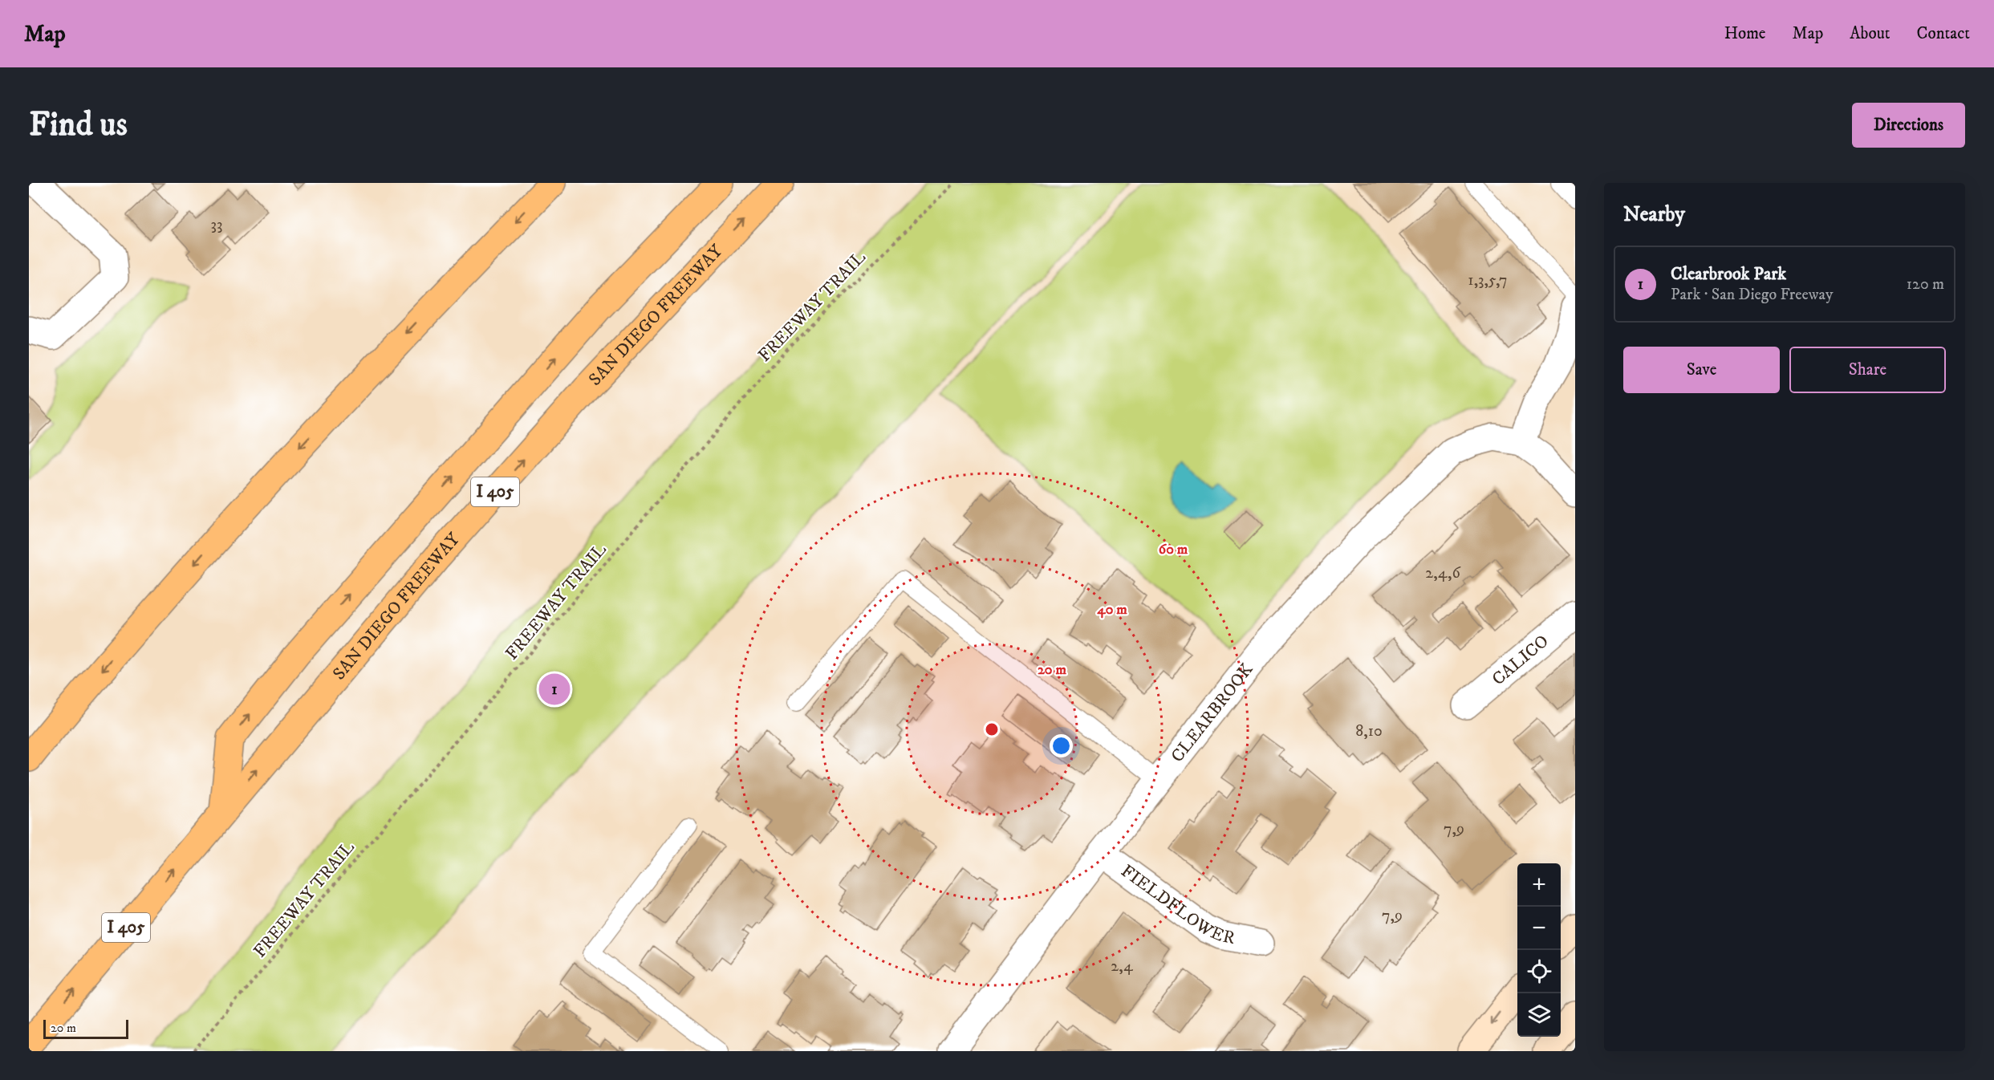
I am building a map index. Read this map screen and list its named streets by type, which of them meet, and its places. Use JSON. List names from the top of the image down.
{
  "streets": {
    "highway": ["SAN DIEGO FREEWAY", "I 405"],
    "street": ["CALICO", "CLEARBROOK", "FIELDFLOWER"],
    "path": ["FREEWAY TRAIL"]
  },
  "crossings": [
    ["CLEARBROOK", "FIELDFLOWER"]
  ],
  "house_numbers": [
    "33",
    "1,3,5,7",
    "2,4,6",
    "8,10",
    "7,9",
    "7,9",
    "2,4"
  ],
  "scale_bar": "20 m",
  "page": {
    "header": "Map",
    "nav": [
      "Home",
      "Map",
      "About",
      "Contact"
    ],
    "buttons": [
      "Directions",
      ["Save", "Share"]
    ],
    "title": "Find us",
    "heading": "Nearby",
    "list": [
      {
        "mark": "1",
        "name": "Clearbrook Park",
        "note": "Park · San Diego Freeway",
        "value": "120 m"
      }
    ],
    "pins": "1",
    "map_buttons": ["+", "−"],
    "scale": "20 m"
  },
  "rings": ["60 m", "40 m", "20 m"]
}
